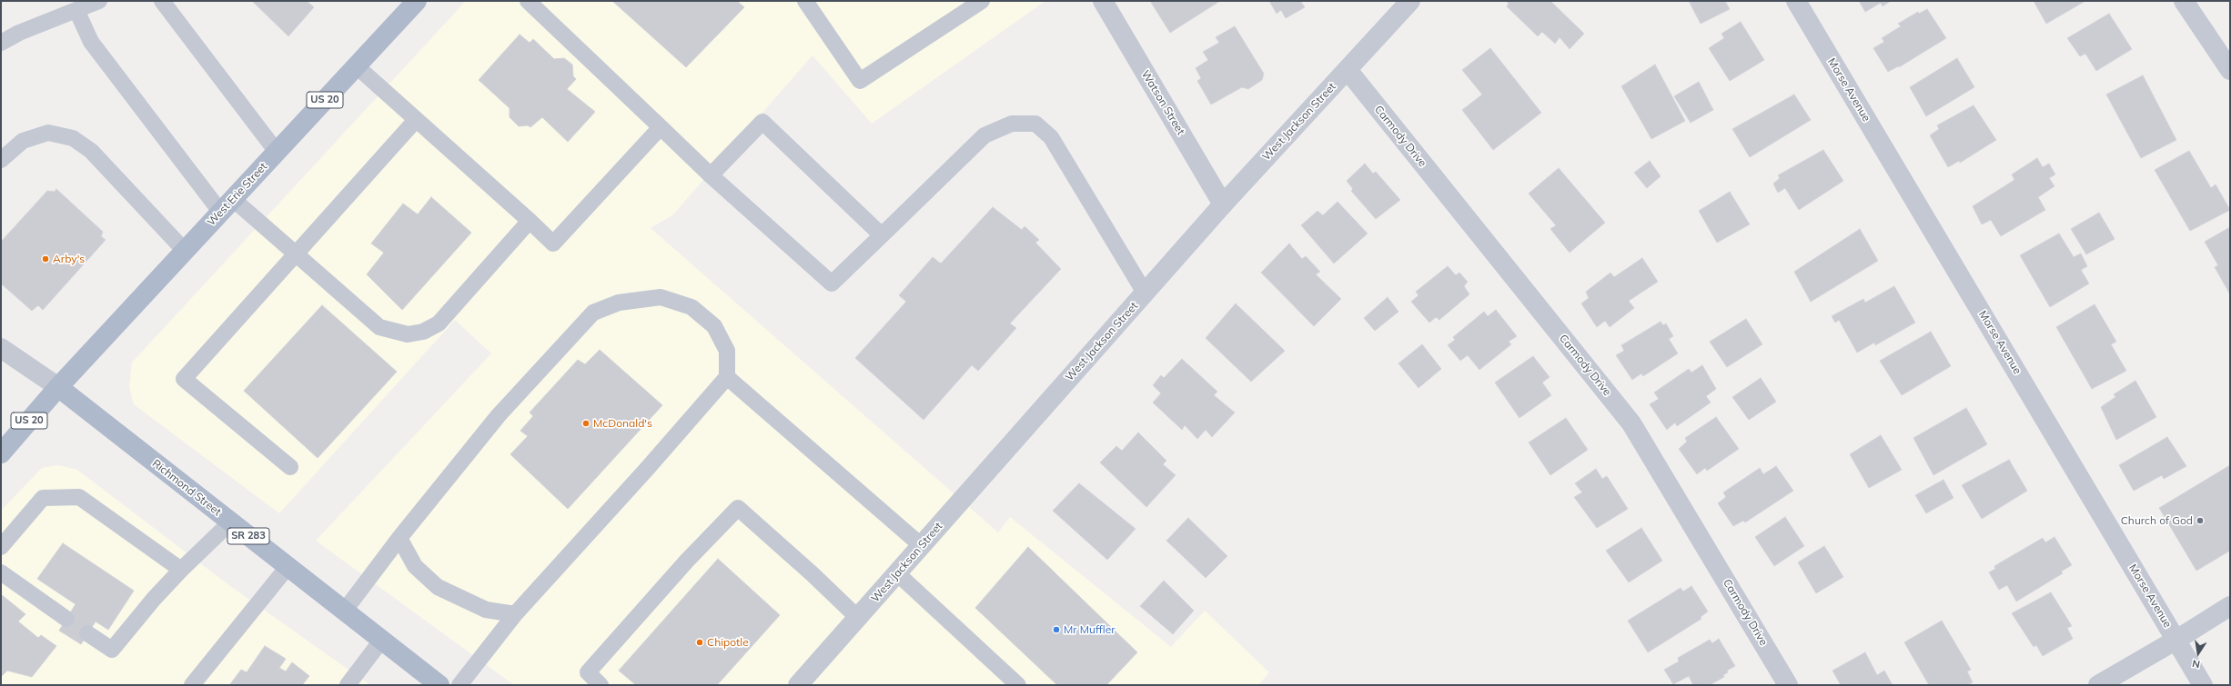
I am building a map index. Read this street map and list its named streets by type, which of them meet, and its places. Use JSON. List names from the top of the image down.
{
  "streets": {
    "main road": [
      "US 20",
      "West Erie Street",
      "Richmond Street",
      "SR 283"
    ],
    "street": [
      "Morse Avenue",
      "Watson Street",
      "West Jackson Street",
      "Carmody Drive"
    ]
  },
  "crossings": [
    ["US 20", "West Erie Street"],
    ["US 20", "Richmond Street"],
    ["Watson Street", "West Jackson Street"],
    ["West Jackson Street", "Carmody Drive"],
    ["West Erie Street", "Richmond Street"]
  ],
  "places": [
    "Arby's",
    "McDonald's",
    "Church of God",
    "Mr Muffler",
    "Chipotle"
  ],
  "north": "bottom"
}
